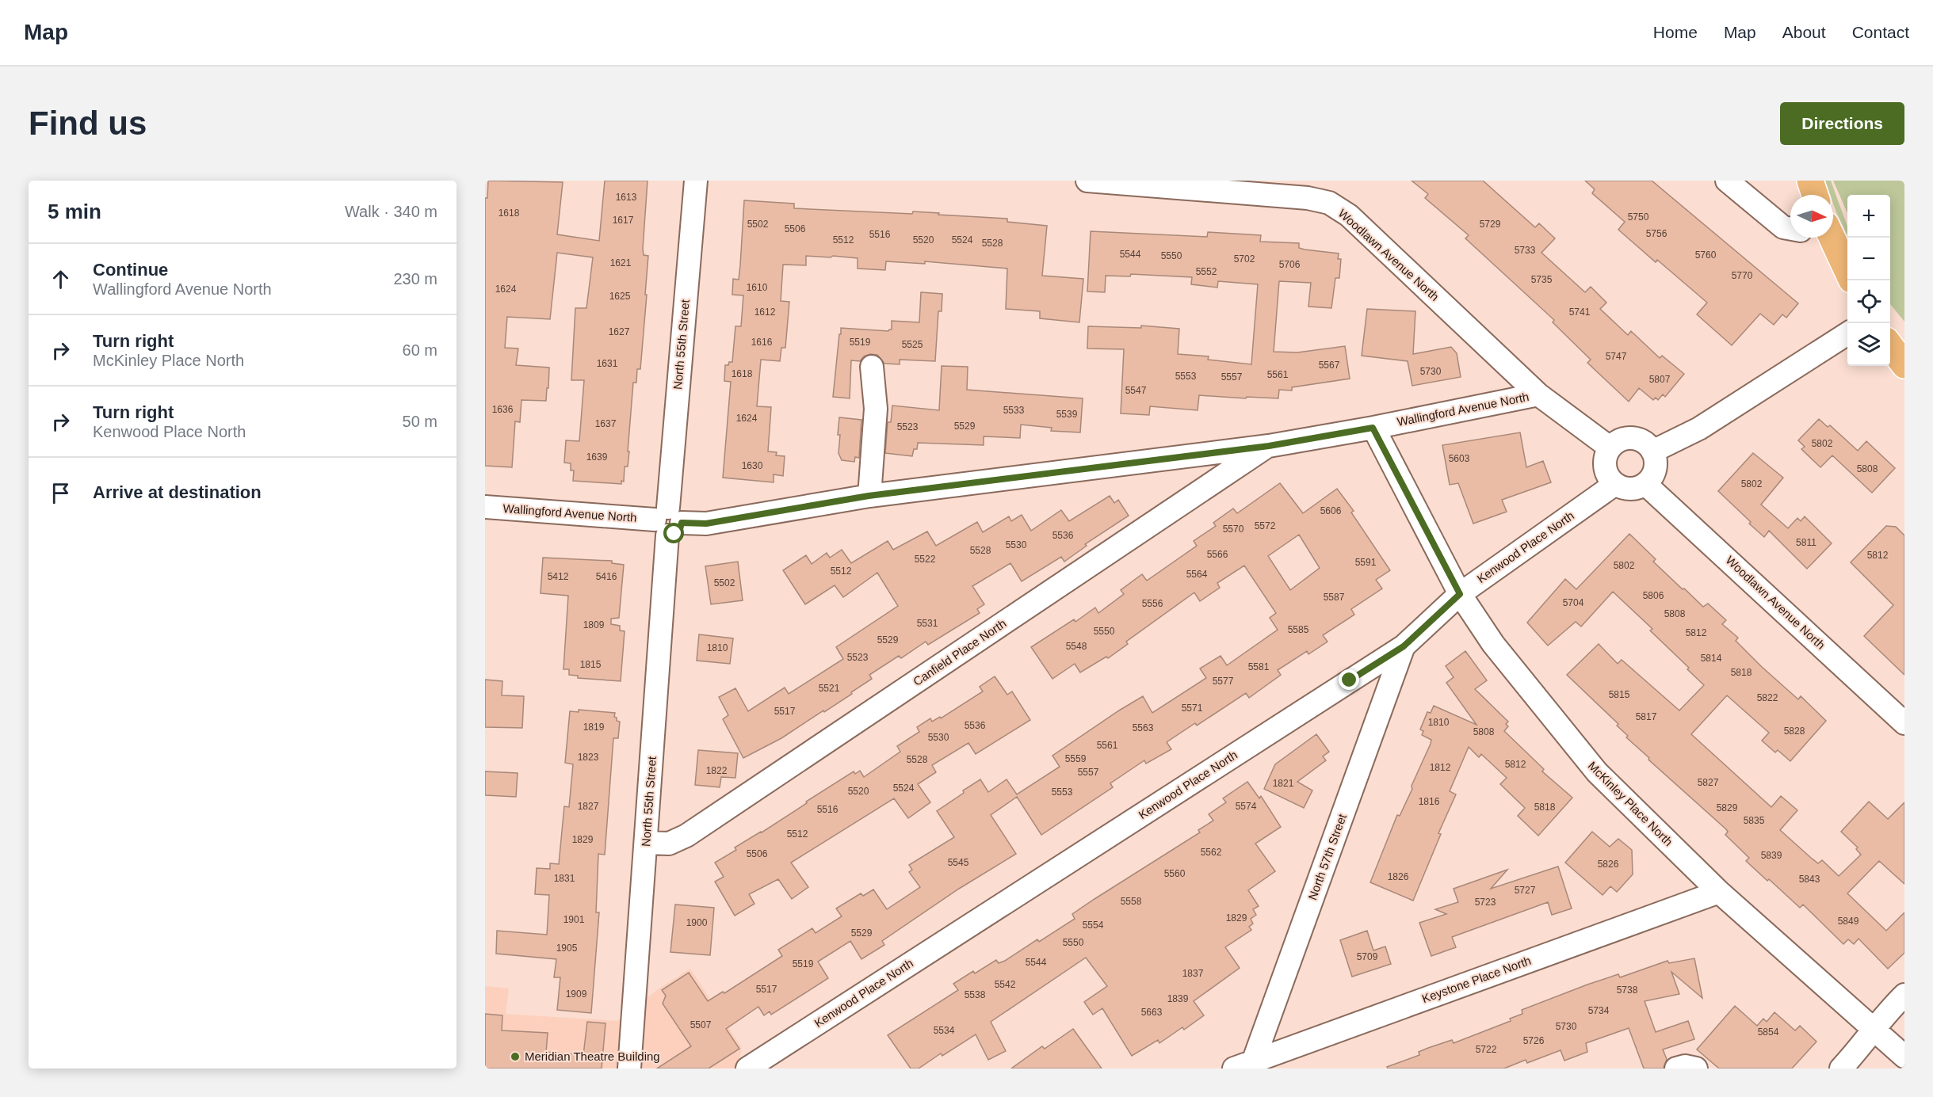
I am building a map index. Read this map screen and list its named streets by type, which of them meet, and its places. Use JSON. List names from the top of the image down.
{
  "streets": {
    "street": [
      "Woodlawn Avenue North",
      "North 55th Street",
      "Wallingford Avenue North",
      "Kenwood Place North",
      "Canfield Place North",
      "McKinley Place North",
      "North 57th Street",
      "Keystone Place North"
    ]
  },
  "crossings": [
    ["Woodlawn Avenue North", "Wallingford Avenue North"],
    ["Woodlawn Avenue North", "Kenwood Place North"],
    ["North 55th Street", "Wallingford Avenue North"],
    ["North 55th Street", "Canfield Place North"],
    ["Wallingford Avenue North", "Canfield Place North"],
    ["Wallingford Avenue North", "McKinley Place North"],
    ["Kenwood Place North", "McKinley Place North"],
    ["Kenwood Place North", "North 57th Street"],
    ["McKinley Place North", "Keystone Place North"],
    ["North 57th Street", "Keystone Place North"]
  ],
  "places": ["Meridian Theatre Building"],
  "house_numbers": [
    "1613",
    "1618",
    "5750",
    "1617",
    "5502",
    "5729",
    "5506",
    "5756",
    "5516",
    "5512",
    "5520",
    "5524",
    "5528",
    "5733",
    "5544",
    "5760",
    "5550",
    "5702",
    "1621",
    "5706",
    "5552",
    "5770",
    "5735",
    "1610",
    "1624",
    "1625",
    "1612",
    "5741",
    "1627",
    "1616",
    "5519",
    "5525",
    "5747",
    "1631",
    "5567",
    "5730",
    "1618",
    "5561",
    "5553",
    "5557",
    "5807",
    "5547",
    "1636",
    "5533",
    "5539",
    "1624",
    "1637",
    "5529",
    "5523",
    "5802",
    "1639",
    "5603",
    "1630",
    "5808",
    "5802",
    "5606",
    "5572",
    "5570",
    "5536",
    "5811",
    "5530",
    "5528",
    "5566",
    "5812",
    "5522",
    "5591",
    "5802",
    "5512",
    "5564",
    "5412",
    "5416",
    "5502",
    "5806",
    "5587",
    "5704",
    "5556",
    "5808",
    "5531",
    "1809",
    "5585",
    "5550",
    "5812",
    "5529",
    "5548",
    "1810",
    "5523",
    "5814",
    "1815",
    "5581",
    "5818",
    "5577",
    "5521",
    "5815",
    "5822",
    "5571",
    "5517",
    "5817",
    "1810",
    "5536",
    "1819",
    "5563",
    "5828",
    "5808",
    "5530",
    "5561",
    "1823",
    "5559",
    "5528",
    "5812",
    "1812",
    "1822",
    "5557",
    "5827",
    "1821",
    "5524",
    "5520",
    "5553",
    "1816",
    "1827",
    "5574",
    "5818",
    "5829",
    "5516",
    "5835",
    "5512",
    "1829",
    "5562",
    "5506",
    "5839",
    "5545",
    "5826",
    "5560",
    "1826",
    "1831",
    "5843",
    "5727",
    "5558",
    "5723",
    "1829",
    "1901",
    "5849",
    "1900",
    "5554",
    "5529",
    "5550",
    "1905",
    "5709",
    "5544",
    "5519",
    "1837",
    "5542",
    "5517",
    "5738",
    "1909",
    "5538",
    "1839",
    "5734",
    "5663",
    "5507",
    "5730",
    "5534",
    "5854",
    "5726",
    "5722"
  ],
  "north": "right",
  "page": {
    "header": "Map",
    "nav": [
      "Home",
      "Map",
      "About",
      "Contact"
    ],
    "buttons": "Directions",
    "title": "Find us",
    "heading": ["5 min", "Walk · 340 m"],
    "map_buttons": ["+", "−"],
    "list": [
      ["Continue", "Wallingford Avenue North", "230 m"],
      ["Turn right", "McKinley Place North", "60 m"],
      ["Turn right", "Kenwood Place North", "50 m"],
      "Arrive at destination"
    ]
  }
}
